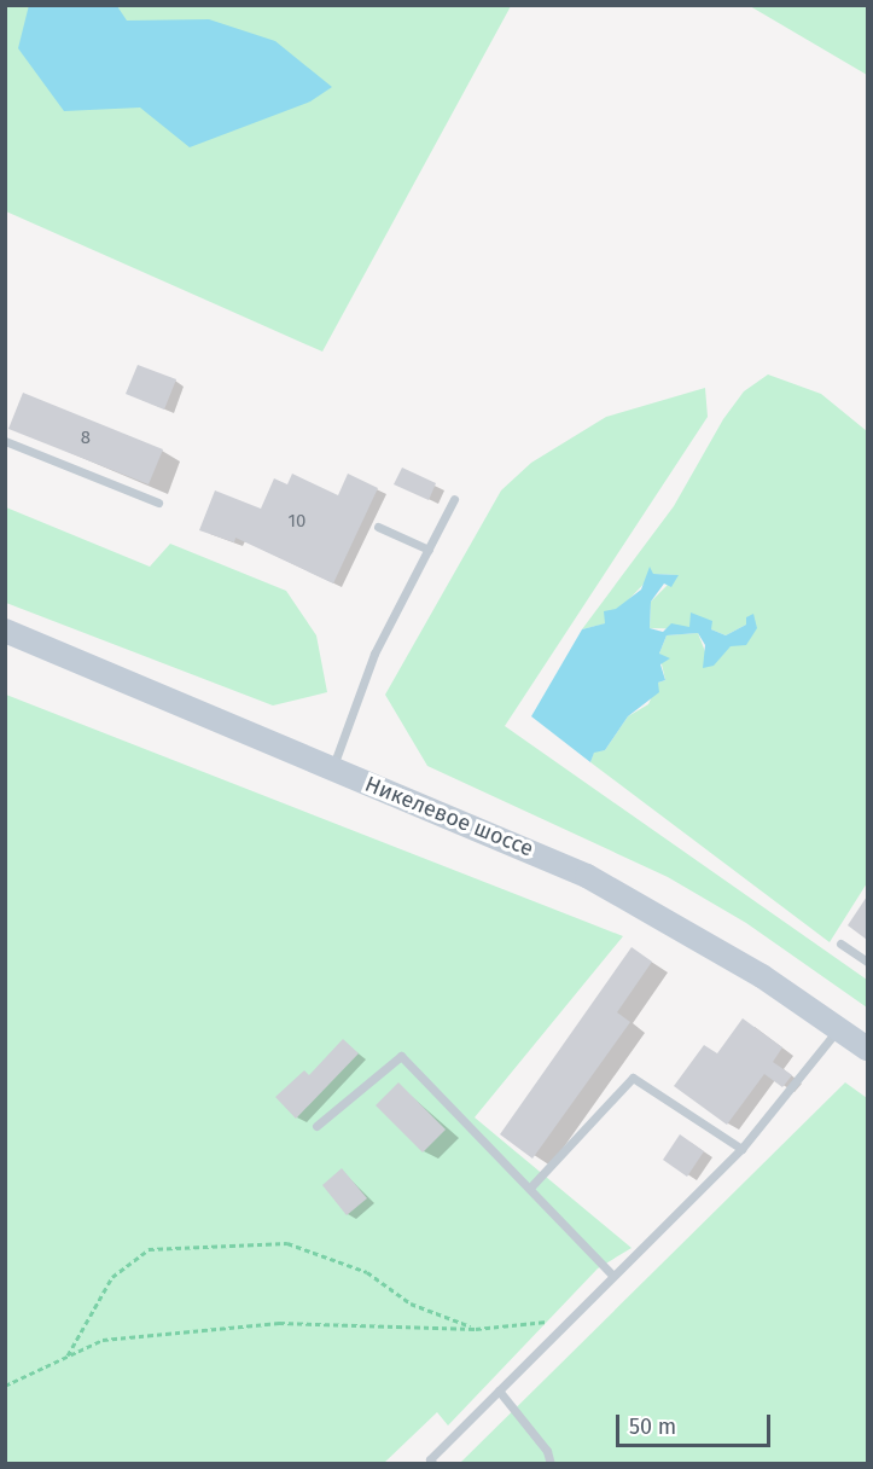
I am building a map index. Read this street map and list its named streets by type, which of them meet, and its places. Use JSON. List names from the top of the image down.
{
  "streets": {
    "main road": ["Никелевое шоссе"]
  },
  "house_numbers": ["8", "10"],
  "scale_bar": "50 m"
}
